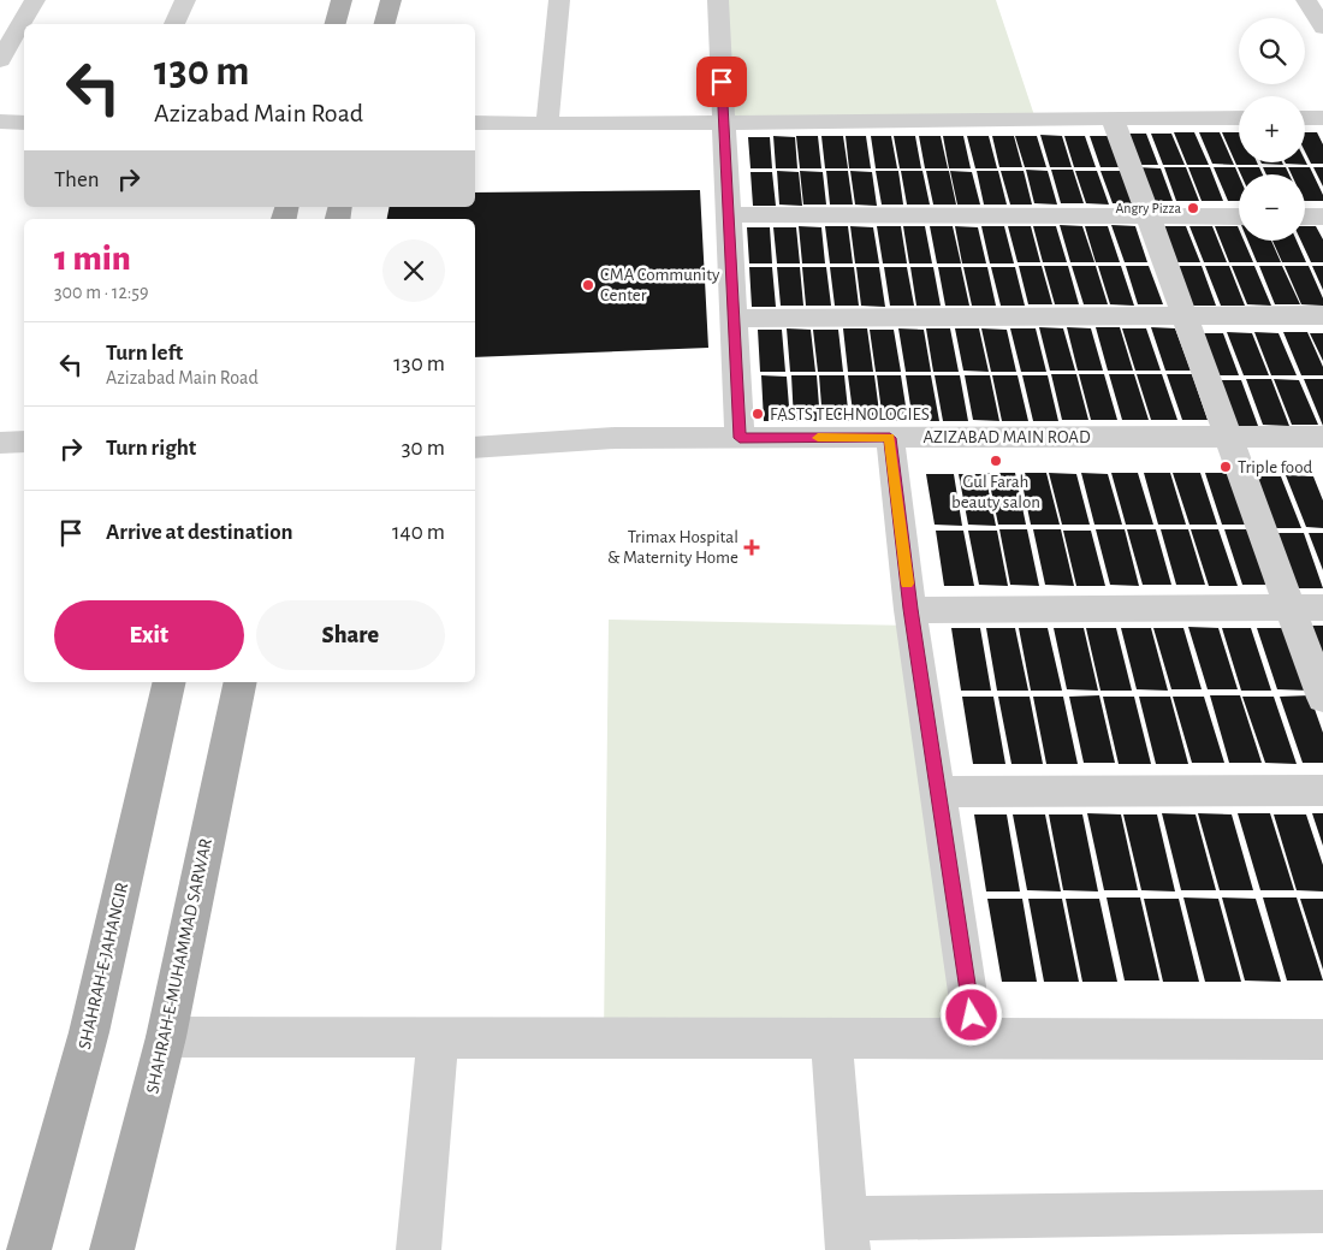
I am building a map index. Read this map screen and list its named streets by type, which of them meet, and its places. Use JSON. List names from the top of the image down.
{
  "streets": {
    "main road": ["SHAHRAH-E-JAHANGIR", "SHAHRAH-E-MUHAMMAD SARWAR"],
    "street": ["AZIZABAD MAIN ROAD"]
  },
  "places": {
    "other": [
      "Angry Pizza",
      "CMA Community Center",
      "FASTS TECHNOLOGIES",
      "Gul Farah beauty salon",
      "Triple food"
    ],
    "health": ["Trimax Hospital & Maternity Home"]
  },
  "page": {
    "map_buttons": ["+", "−"],
    "turn": ["130 m", "Azizabad Main Road"],
    "then": "Then",
    "heading": ["1 min", "300 m · 12:59"],
    "list": [
      {
        "name": "Turn left",
        "note": "Azizabad Main Road",
        "value": "130 m"
      },
      {
        "name": "Turn right",
        "value": "30 m"
      },
      {
        "name": "Arrive at destination",
        "value": "140 m"
      }
    ],
    "buttons": ["Exit", "Share"]
  }
}
